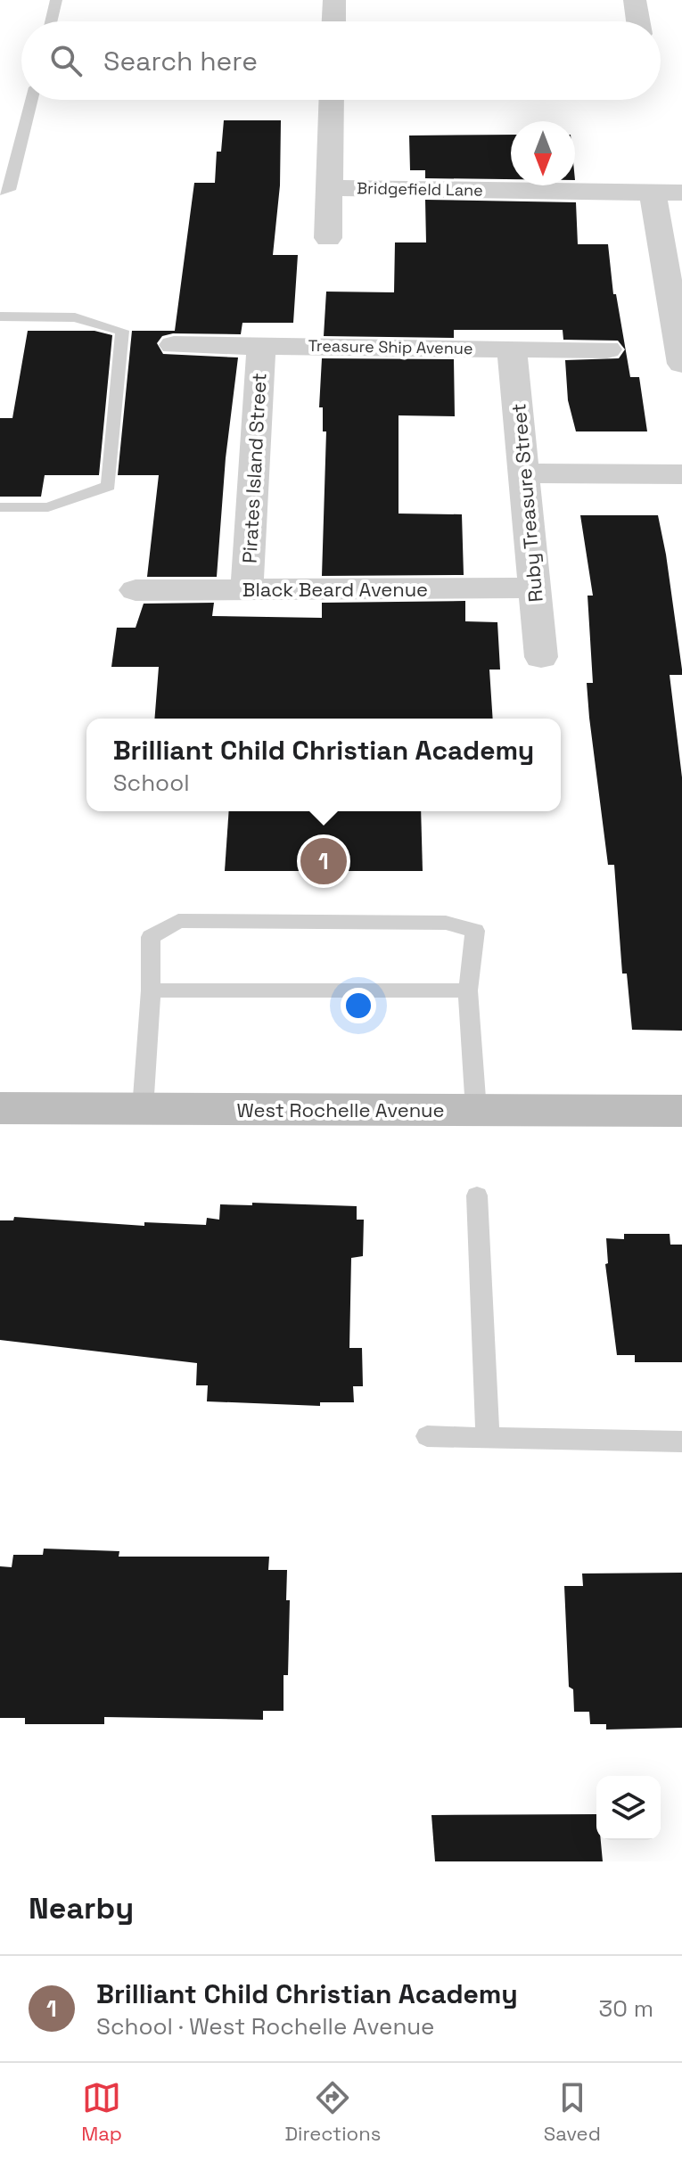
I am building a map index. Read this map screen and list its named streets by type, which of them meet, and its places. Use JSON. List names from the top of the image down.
{
  "streets": {
    "street": [
      "Bridgefield Lane",
      "Treasure Ship Avenue",
      "Pirates Island Street",
      "Ruby Treasure Street",
      "Black Beard Avenue",
      "West Rochelle Avenue"
    ]
  },
  "crossings": [
    ["Treasure Ship Avenue", "Pirates Island Street"],
    ["Treasure Ship Avenue", "Ruby Treasure Street"],
    ["Pirates Island Street", "Black Beard Avenue"],
    ["Ruby Treasure Street", "Black Beard Avenue"]
  ],
  "north": "bottom",
  "page": {
    "search": "Search here",
    "popup": ["Brilliant Child Christian Academy", "School"],
    "pins": "1",
    "heading": "Nearby",
    "list": [
      {
        "mark": "1",
        "name": "Brilliant Child Christian Academy",
        "note": "School · West Rochelle Avenue",
        "value": "30 m"
      }
    ],
    "nav": ["Map", "Directions", "Saved"]
  }
}
